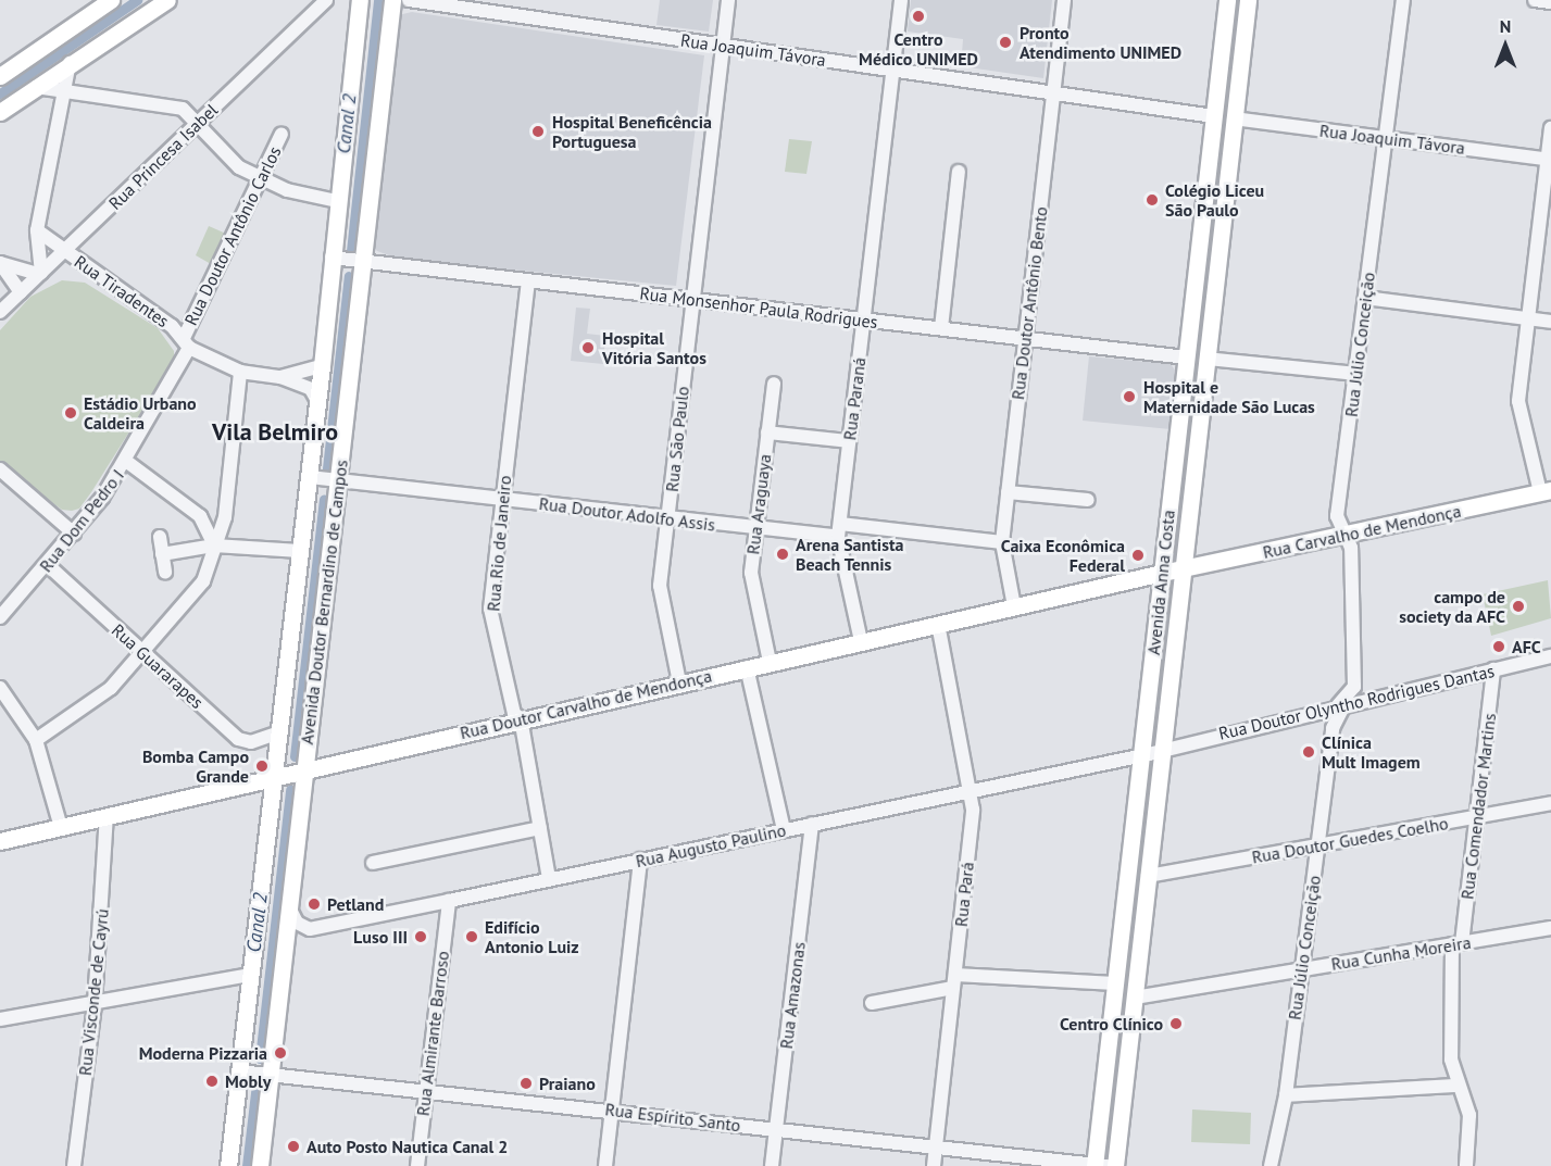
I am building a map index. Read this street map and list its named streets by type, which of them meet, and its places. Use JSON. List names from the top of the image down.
{
  "streets": {
    "main road": [
      "Rua Carvalho de Mendonça",
      "Avenida Anna Costa",
      "Avenida Doutor Bernardino de Campos",
      "Rua Doutor Carvalho de Mendonça"
    ],
    "street": [
      "Rua Joaquim Távora",
      "Rua Princesa Isabel",
      "Rua Doutor Antônio Carlos",
      "Rua Tiradentes",
      "Rua Doutor Antônio Bento",
      "Rua Monsenhor Paula Rodrigues",
      "Rua Júlio Conceição",
      "Rua Paraná",
      "Rua São Paulo",
      "Rua Araguaya",
      "Rua Doutor Adolfo Assis",
      "Rua Dom Pedro I",
      "Rua Rio de Janeiro",
      "Rua Guararapes",
      "Rua Doutor Olyntho Rodrigues Dantas",
      "Rua Comendador Martins",
      "Rua Doutor Guedes Coelho",
      "Rua Augusto Paulino",
      "Rua Pará",
      "Rua Cunha Moreira",
      "Rua Visconde de Cayrú",
      "Rua Amazonas",
      "Rua Almirante Barroso",
      "Rua Espírito Santo"
    ]
  },
  "crossings": [
    ["Rua Joaquim Távora", "Rua Doutor Antônio Bento"],
    ["Rua Joaquim Távora", "Rua Júlio Conceição"],
    ["Rua Joaquim Távora", "Rua Paraná"],
    ["Rua Joaquim Távora", "Rua São Paulo"],
    ["Rua Joaquim Távora", "Avenida Anna Costa"],
    ["Rua Princesa Isabel", "Rua Tiradentes"],
    ["Rua Doutor Antônio Carlos", "Rua Tiradentes"],
    ["Rua Doutor Antônio Carlos", "Rua Dom Pedro I"],
    ["Rua Tiradentes", "Rua Dom Pedro I"],
    ["Rua Tiradentes", "Avenida Doutor Bernardino de Campos"],
    ["Rua Doutor Antônio Bento", "Rua Monsenhor Paula Rodrigues"],
    ["Rua Doutor Antônio Bento", "Rua Doutor Adolfo Assis"],
    ["Rua Doutor Antônio Bento", "Rua Doutor Carvalho de Mendonça"],
    ["Rua Monsenhor Paula Rodrigues", "Rua Paraná"],
    ["Rua Monsenhor Paula Rodrigues", "Rua São Paulo"],
    ["Rua Monsenhor Paula Rodrigues", "Rua Rio de Janeiro"],
    ["Rua Monsenhor Paula Rodrigues", "Avenida Anna Costa"],
    ["Rua Monsenhor Paula Rodrigues", "Avenida Doutor Bernardino de Campos"],
    ["Rua Júlio Conceição", "Rua Carvalho de Mendonça"],
    ["Rua Júlio Conceição", "Rua Doutor Olyntho Rodrigues Dantas"],
    ["Rua Júlio Conceição", "Rua Doutor Guedes Coelho"],
    ["Rua Júlio Conceição", "Rua Cunha Moreira"],
    ["Rua Paraná", "Rua Doutor Adolfo Assis"],
    ["Rua Paraná", "Rua Doutor Carvalho de Mendonça"],
    ["Rua São Paulo", "Rua Doutor Adolfo Assis"],
    ["Rua São Paulo", "Rua Doutor Carvalho de Mendonça"],
    ["Rua Araguaya", "Rua Doutor Adolfo Assis"],
    ["Rua Araguaya", "Rua Doutor Carvalho de Mendonça"],
    ["Rua Doutor Adolfo Assis", "Rua Rio de Janeiro"],
    ["Rua Doutor Adolfo Assis", "Avenida Doutor Bernardino de Campos"],
    ["Rua Dom Pedro I", "Rua Guararapes"],
    ["Rua Carvalho de Mendonça", "Avenida Anna Costa"],
    ["Rua Carvalho de Mendonça", "Rua Doutor Carvalho de Mendonça"],
    ["Rua Rio de Janeiro", "Rua Doutor Carvalho de Mendonça"],
    ["Rua Rio de Janeiro", "Rua Augusto Paulino"],
    ["Avenida Anna Costa", "Rua Doutor Olyntho Rodrigues Dantas"],
    ["Avenida Anna Costa", "Rua Doutor Carvalho de Mendonça"],
    ["Avenida Anna Costa", "Rua Doutor Guedes Coelho"],
    ["Avenida Anna Costa", "Rua Augusto Paulino"],
    ["Avenida Anna Costa", "Rua Cunha Moreira"],
    ["Avenida Anna Costa", "Rua Espírito Santo"],
    ["Avenida Doutor Bernardino de Campos", "Rua Guararapes"],
    ["Avenida Doutor Bernardino de Campos", "Rua Doutor Carvalho de Mendonça"],
    ["Avenida Doutor Bernardino de Campos", "Rua Augusto Paulino"],
    ["Avenida Doutor Bernardino de Campos", "Rua Espírito Santo"],
    ["Rua Doutor Olyntho Rodrigues Dantas", "Rua Comendador Martins"],
    ["Rua Doutor Olyntho Rodrigues Dantas", "Rua Augusto Paulino"],
    ["Rua Doutor Carvalho de Mendonça", "Rua Pará"],
    ["Rua Doutor Carvalho de Mendonça", "Rua Visconde de Cayrú"],
    ["Rua Comendador Martins", "Rua Doutor Guedes Coelho"],
    ["Rua Comendador Martins", "Rua Cunha Moreira"],
    ["Rua Augusto Paulino", "Rua Pará"],
    ["Rua Augusto Paulino", "Rua Amazonas"],
    ["Rua Augusto Paulino", "Rua Almirante Barroso"],
    ["Rua Pará", "Rua Espírito Santo"],
    ["Rua Amazonas", "Rua Espírito Santo"],
    ["Rua Almirante Barroso", "Rua Espírito Santo"]
  ],
  "districts": ["Vila Belmiro"],
  "water": ["Canal 2"],
  "places": [
    "Centro Médico UNIMED",
    "Pronto Atendimento UNIMED",
    "Hospital Beneficência Portuguesa",
    "Colégio Liceu São Paulo",
    "Hospital Vitória Santos",
    "Hospital e Maternidade São Lucas",
    "Estádio Urbano Caldeira",
    "Arena Santista Beach Tennis",
    "Caixa Econômica Federal",
    "campo de society da AFC",
    "AFC",
    "Clínica Mult Imagem",
    "Bomba Campo Grande",
    "Petland",
    "Luso III",
    "Edifício Antonio Luiz",
    "Centro Clínico",
    "Moderna Pizzaria",
    "Mobly",
    "Praiano",
    "Auto Posto Nautica Canal 2"
  ],
  "north": "top"
}
